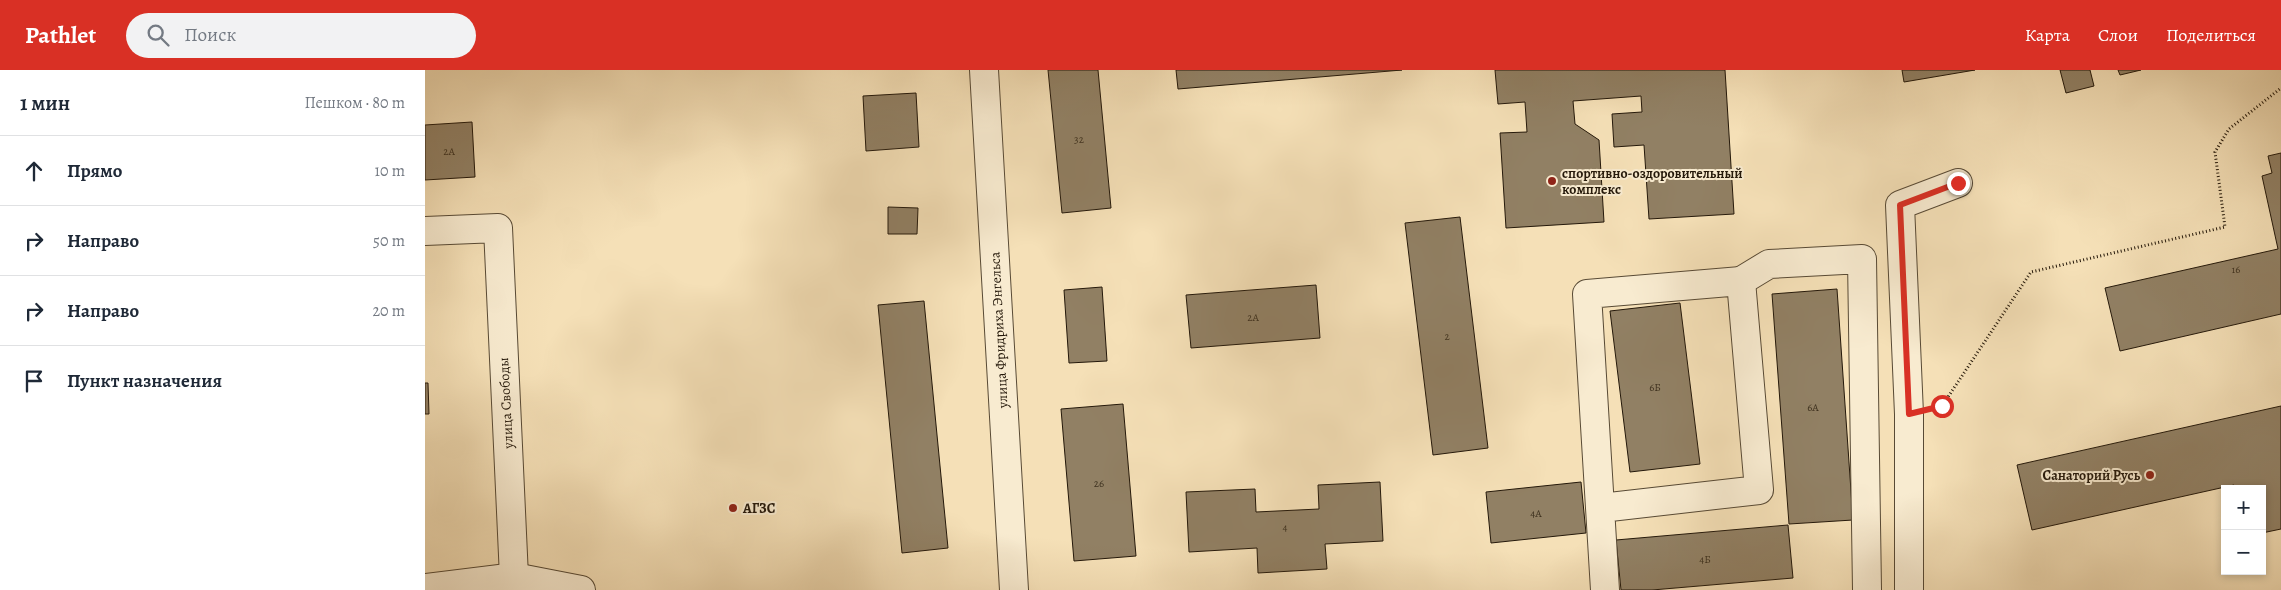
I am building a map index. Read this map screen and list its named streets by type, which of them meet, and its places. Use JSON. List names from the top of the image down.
{
  "streets": {
    "street": ["улица Фридриха Энгельса", "улица Свободы"]
  },
  "places": ["спортивно-оздоровительный комплекс", "Санаторий Русь", "АГЗС"],
  "house_numbers": [
    "32",
    "2А",
    "16",
    "2А",
    "2",
    "6Б",
    "6А",
    "26",
    "4А",
    "4",
    "4Б"
  ],
  "page": {
    "header": "Pathlet",
    "search": "Поиск",
    "nav": ["Карта", "Слои", "Поделиться"],
    "heading": ["1 мин", "Пешком · 80 m"],
    "list": [
      ["Прямо", "10 m"],
      ["Направо", "50 m"],
      ["Направо", "20 m"],
      "Пункт назначения"
    ],
    "map_buttons": ["+", "−"]
  }
}
